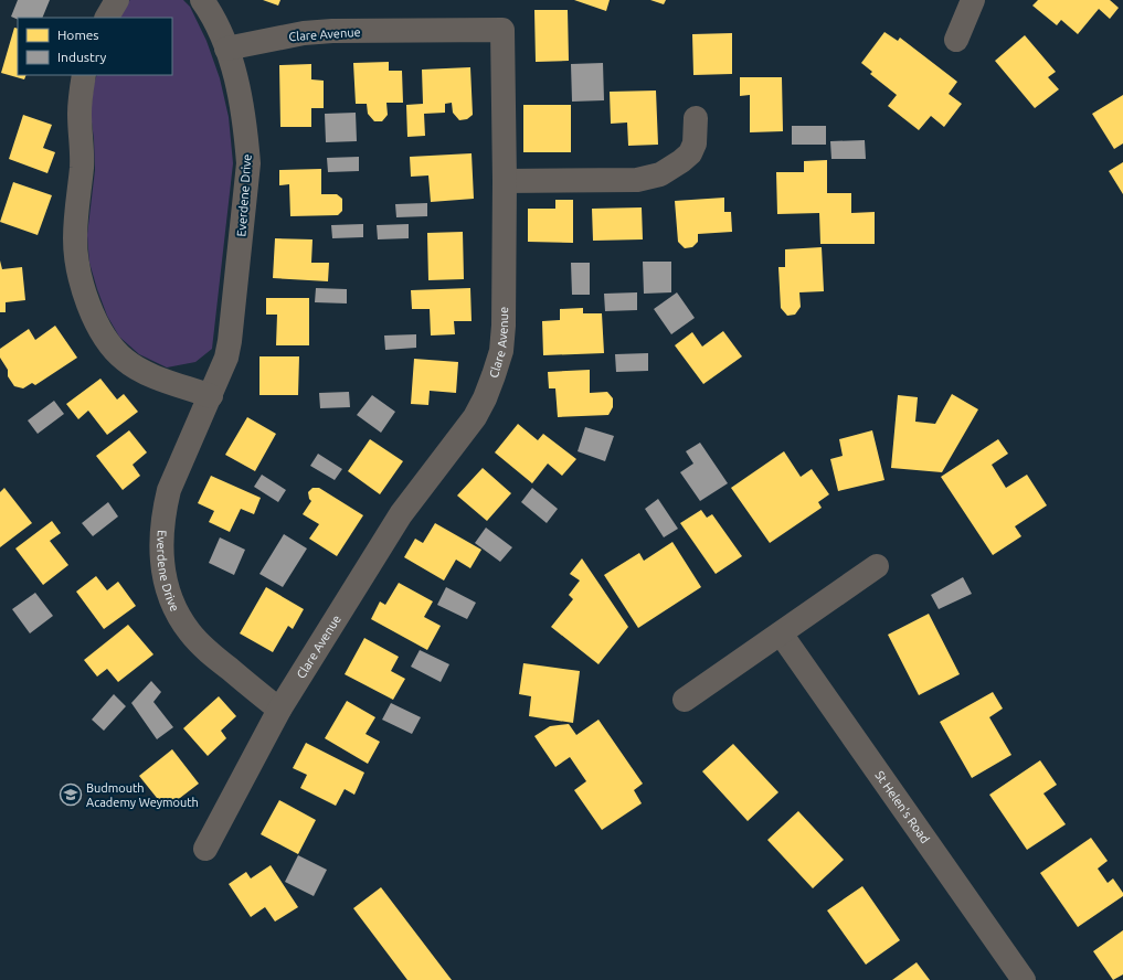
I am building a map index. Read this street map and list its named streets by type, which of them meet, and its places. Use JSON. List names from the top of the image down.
{
  "streets": {
    "street": ["Clare Avenue", "Everdene Drive", "St Helen's Road"]
  },
  "crossings": [
    ["Clare Avenue", "Everdene Drive"]
  ],
  "places": {
    "school or university": ["Budmouth Academy Weymouth"]
  },
  "legend": ["Homes", "Industry"]
}
